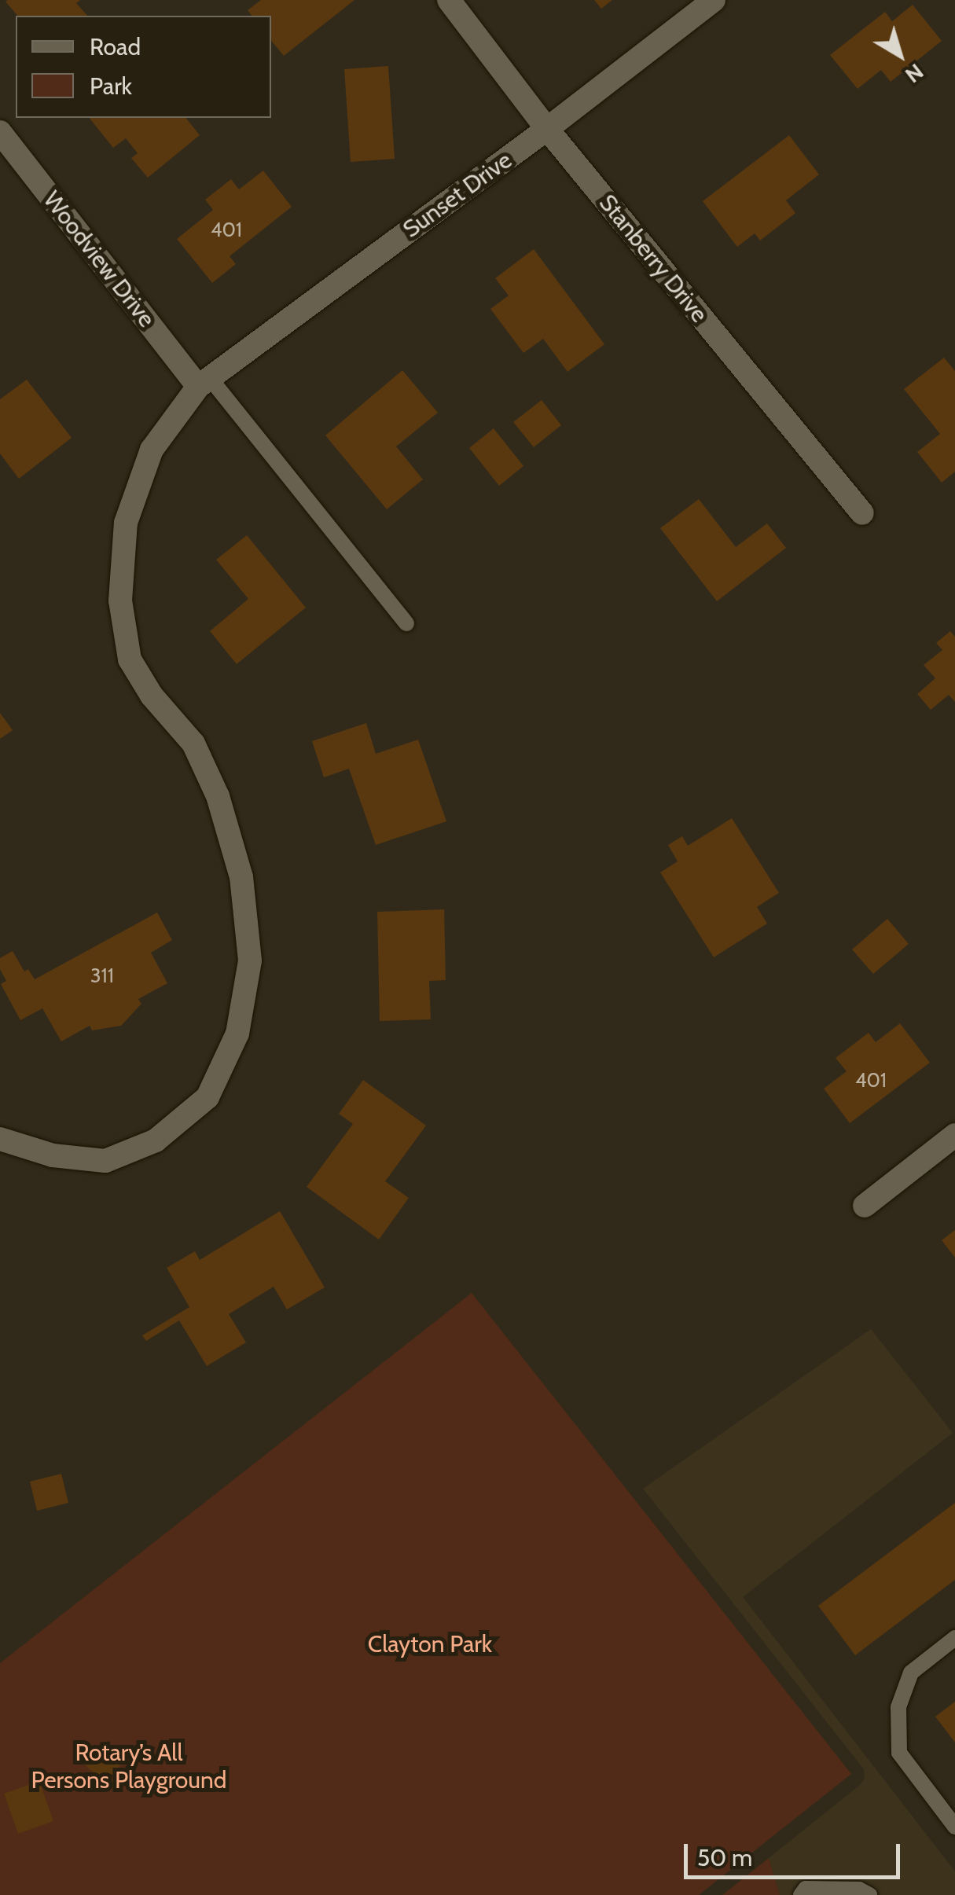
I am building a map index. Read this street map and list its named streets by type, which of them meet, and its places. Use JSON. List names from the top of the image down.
{
  "streets": {
    "street": ["Sunset Drive", "Stanberry Drive", "Woodview Drive"]
  },
  "crossings": [
    ["Sunset Drive", "Stanberry Drive"],
    ["Sunset Drive", "Woodview Drive"]
  ],
  "parks": ["Clayton Park", "Rotary’s All Persons Playground"],
  "house_numbers": ["401", "311", "401"],
  "legend": ["Road", "Park"],
  "scale_bar": "50 m",
  "north": "bottom right"
}
